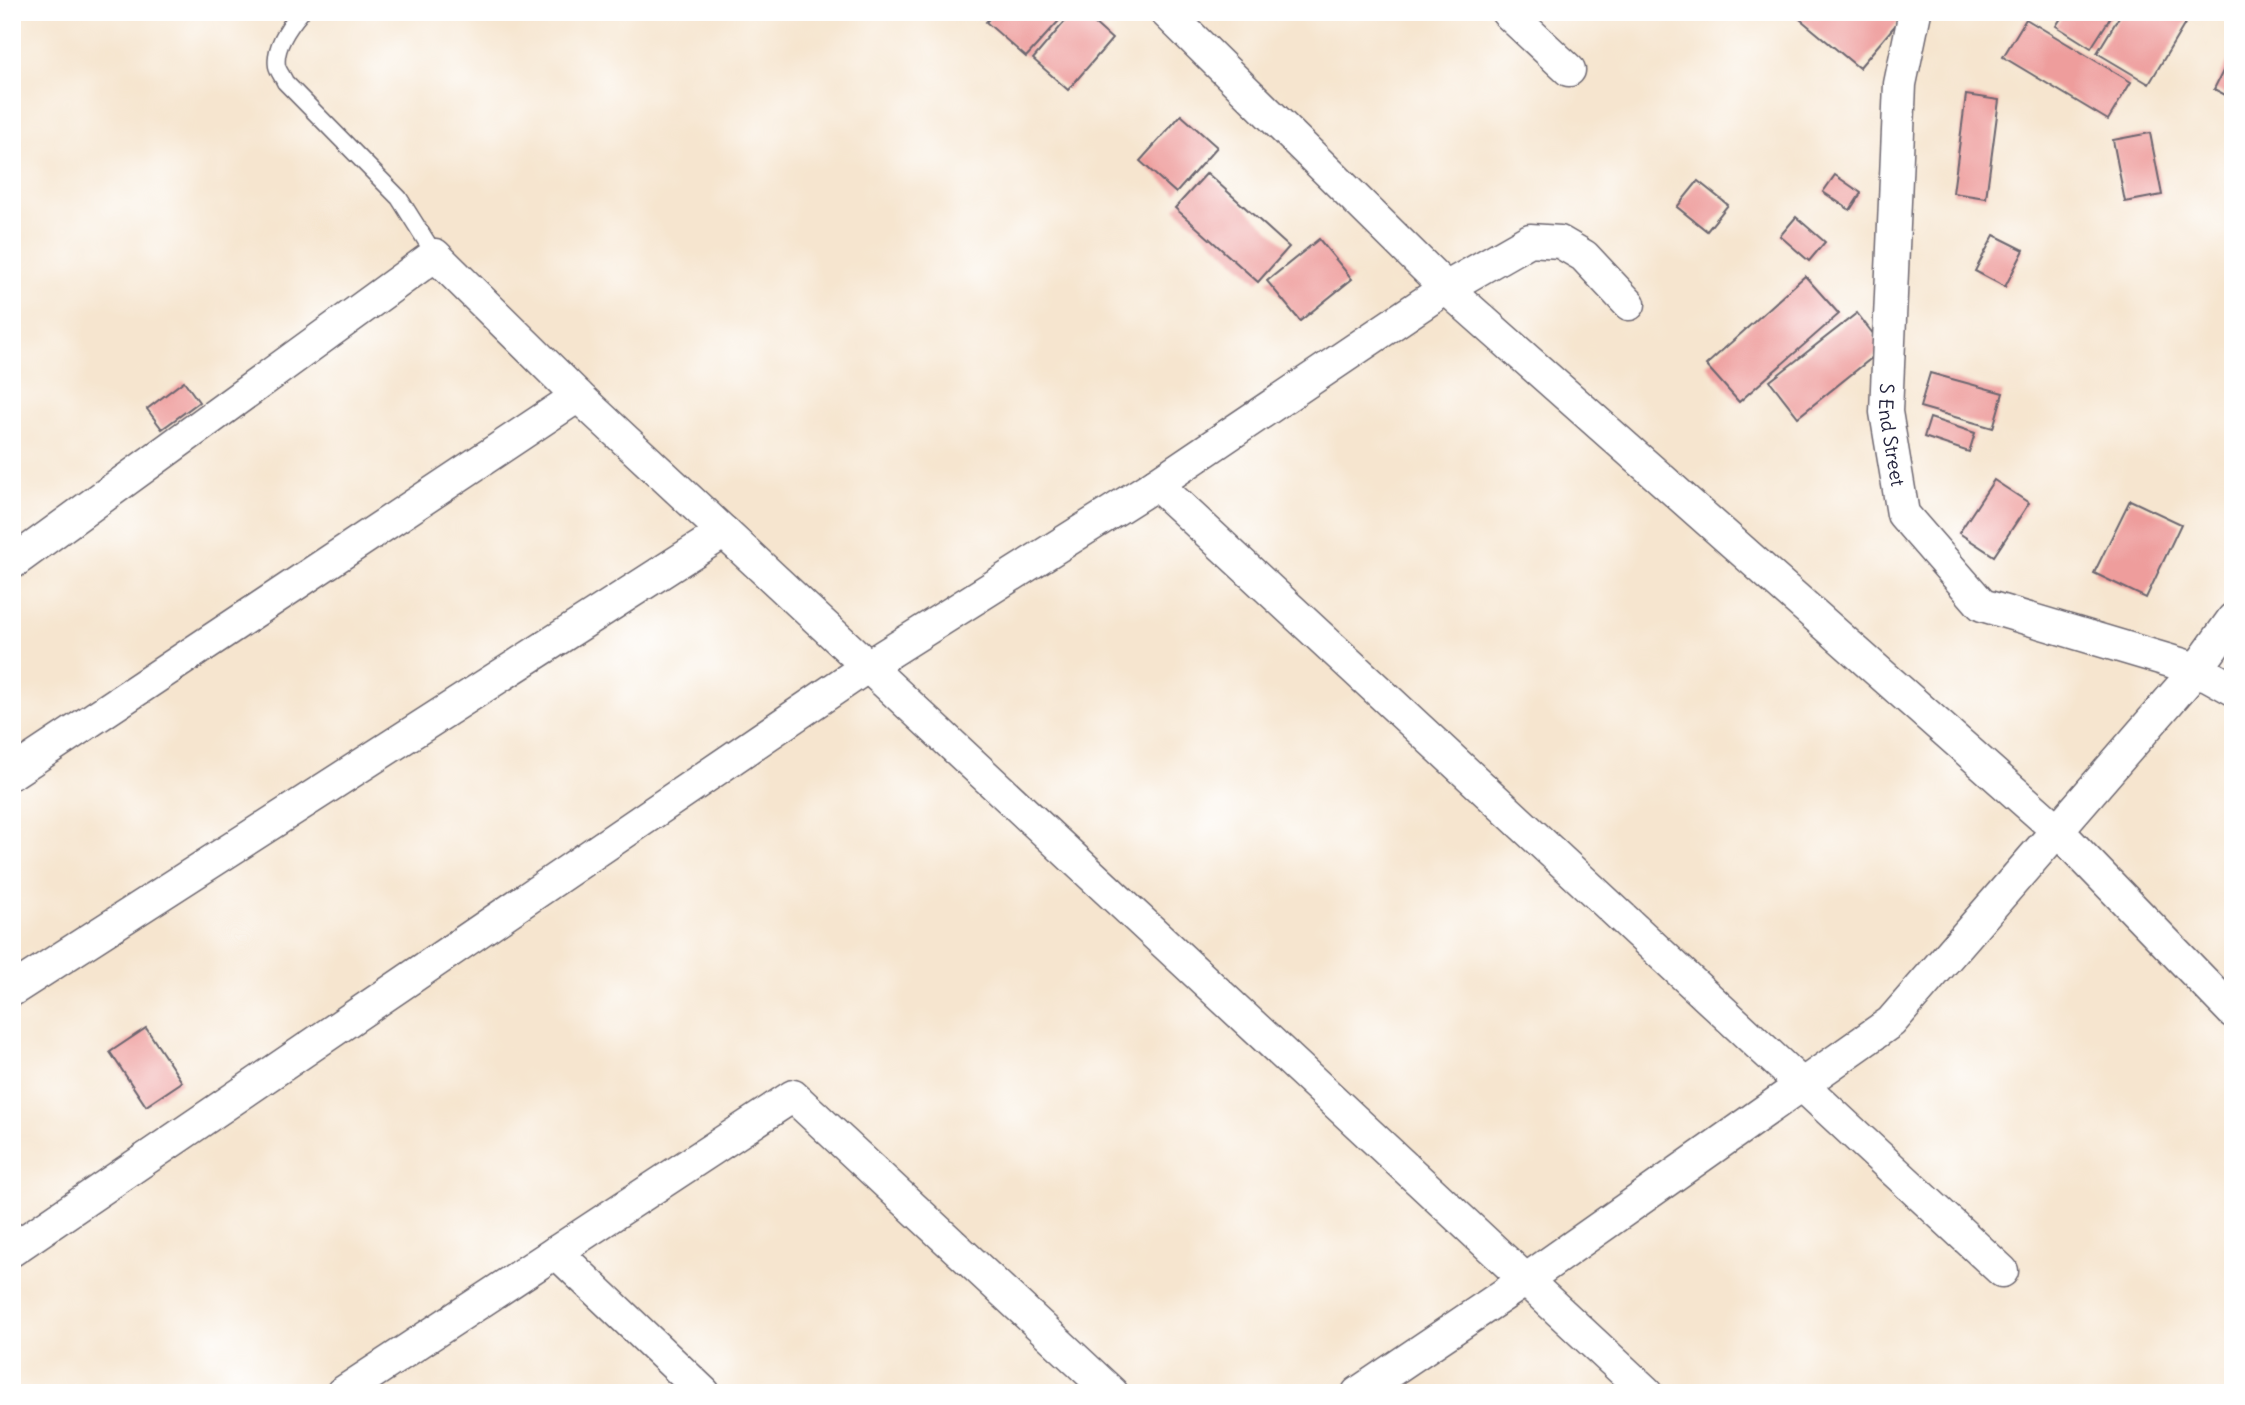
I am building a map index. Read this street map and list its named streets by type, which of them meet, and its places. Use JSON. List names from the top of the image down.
{
  "streets": {
    "street": ["S End Street"]
  }
}
